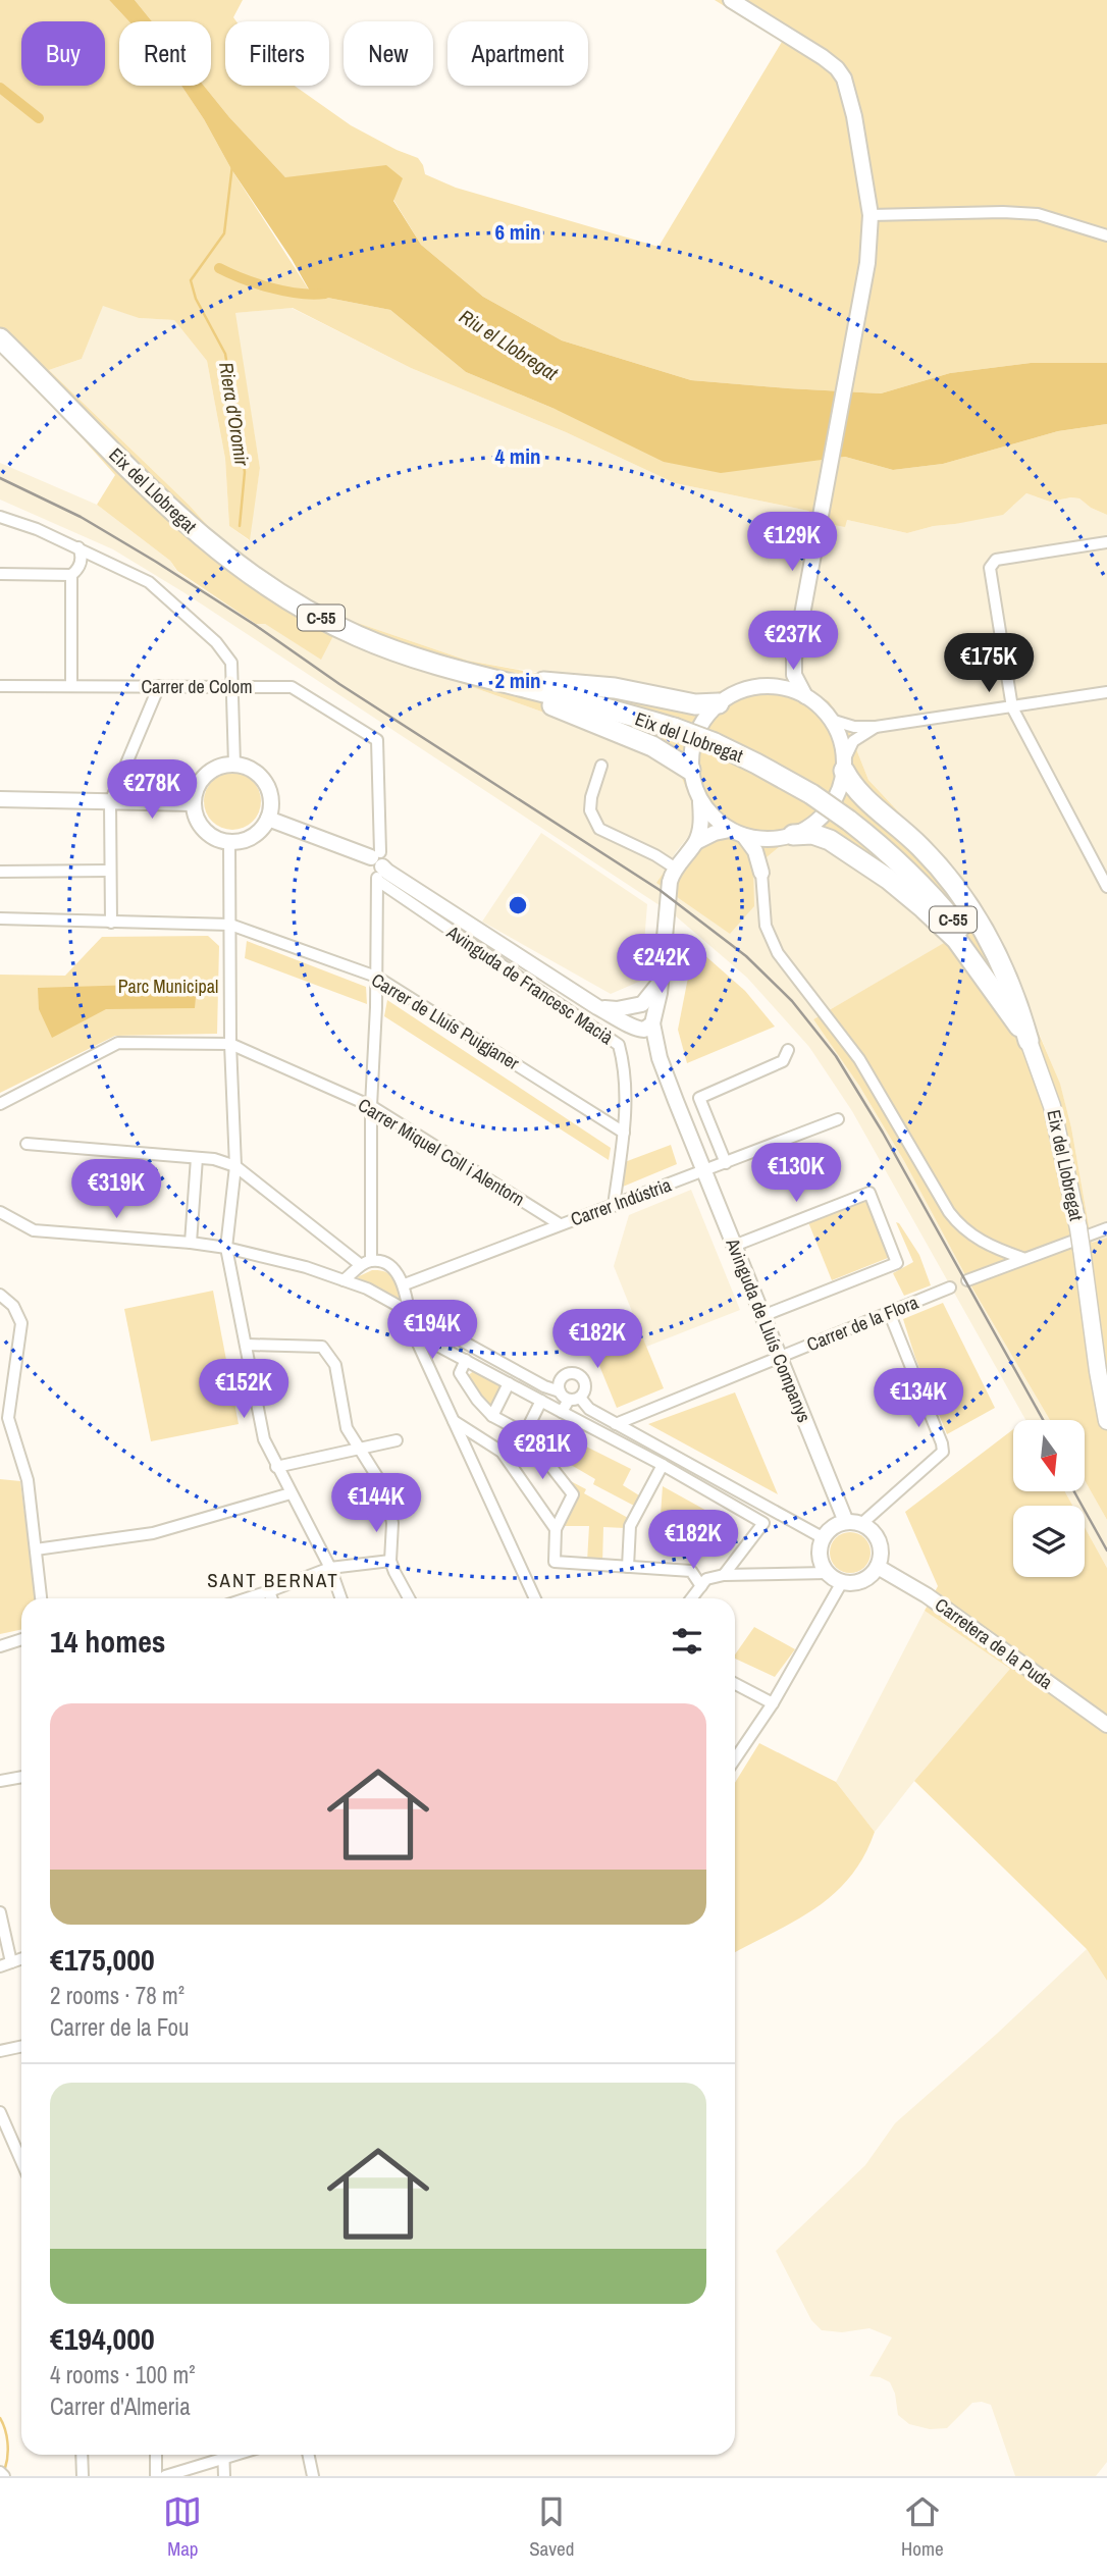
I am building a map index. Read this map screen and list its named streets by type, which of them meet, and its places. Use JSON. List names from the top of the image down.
{
  "streets": {
    "highway": ["Eix del Llobregat", "C-55"],
    "street": [
      "Carrer de Colom",
      "Avinguda de Francesc Macià",
      "Carrer de Lluís Puigjaner",
      "Carrer Miquel Coll i Alentorn",
      "Carrer Indústria",
      "Carrer de la Flora",
      "Avinguda de Lluís Companys",
      "Carretera de la Puda"
    ]
  },
  "crossings": [
    ["Carrer de Colom", "Avinguda de Francesc Macià"],
    ["Avinguda de Francesc Macià", "Carrer de Lluís Puigjaner"],
    ["Avinguda de Francesc Macià", "Carrer Indústria"],
    ["Avinguda de Francesc Macià", "Avinguda de Lluís Companys"],
    ["Carrer Miquel Coll i Alentorn", "Carrer Indústria"],
    ["Carrer Indústria", "Avinguda de Lluís Companys"],
    ["Carrer de la Flora", "Avinguda de Lluís Companys"],
    ["Avinguda de Lluís Companys", "Carretera de la Puda"]
  ],
  "districts": ["SANT BERNAT"],
  "water": ["Riu el Llobregat", "Riera d'Oromir"],
  "parks": ["Parc Municipal"],
  "north": "bottom",
  "page": {
    "chip": [
      "Buy",
      "Rent",
      "Filters",
      "New",
      "Apartment"
    ],
    "price": [
      "€129K",
      "€237K",
      "€175K",
      "€278K",
      "€242K",
      "€130K",
      "€319K",
      "€194K",
      "€182K",
      "€152K",
      "€134K",
      "€281K",
      "€144K",
      "€182K"
    ],
    "heading": "14 homes",
    "list": [
      {
        "name": "€175,000",
        "note": "2 rooms · 78 m² · Carrer de la Fou"
      },
      {
        "name": "€194,000",
        "note": "4 rooms · 100 m² · Carrer d'Almeria"
      }
    ],
    "tabs": ["Map", "Saved", "Home"]
  },
  "rings": ["6 min", "4 min", "2 min"]
}
